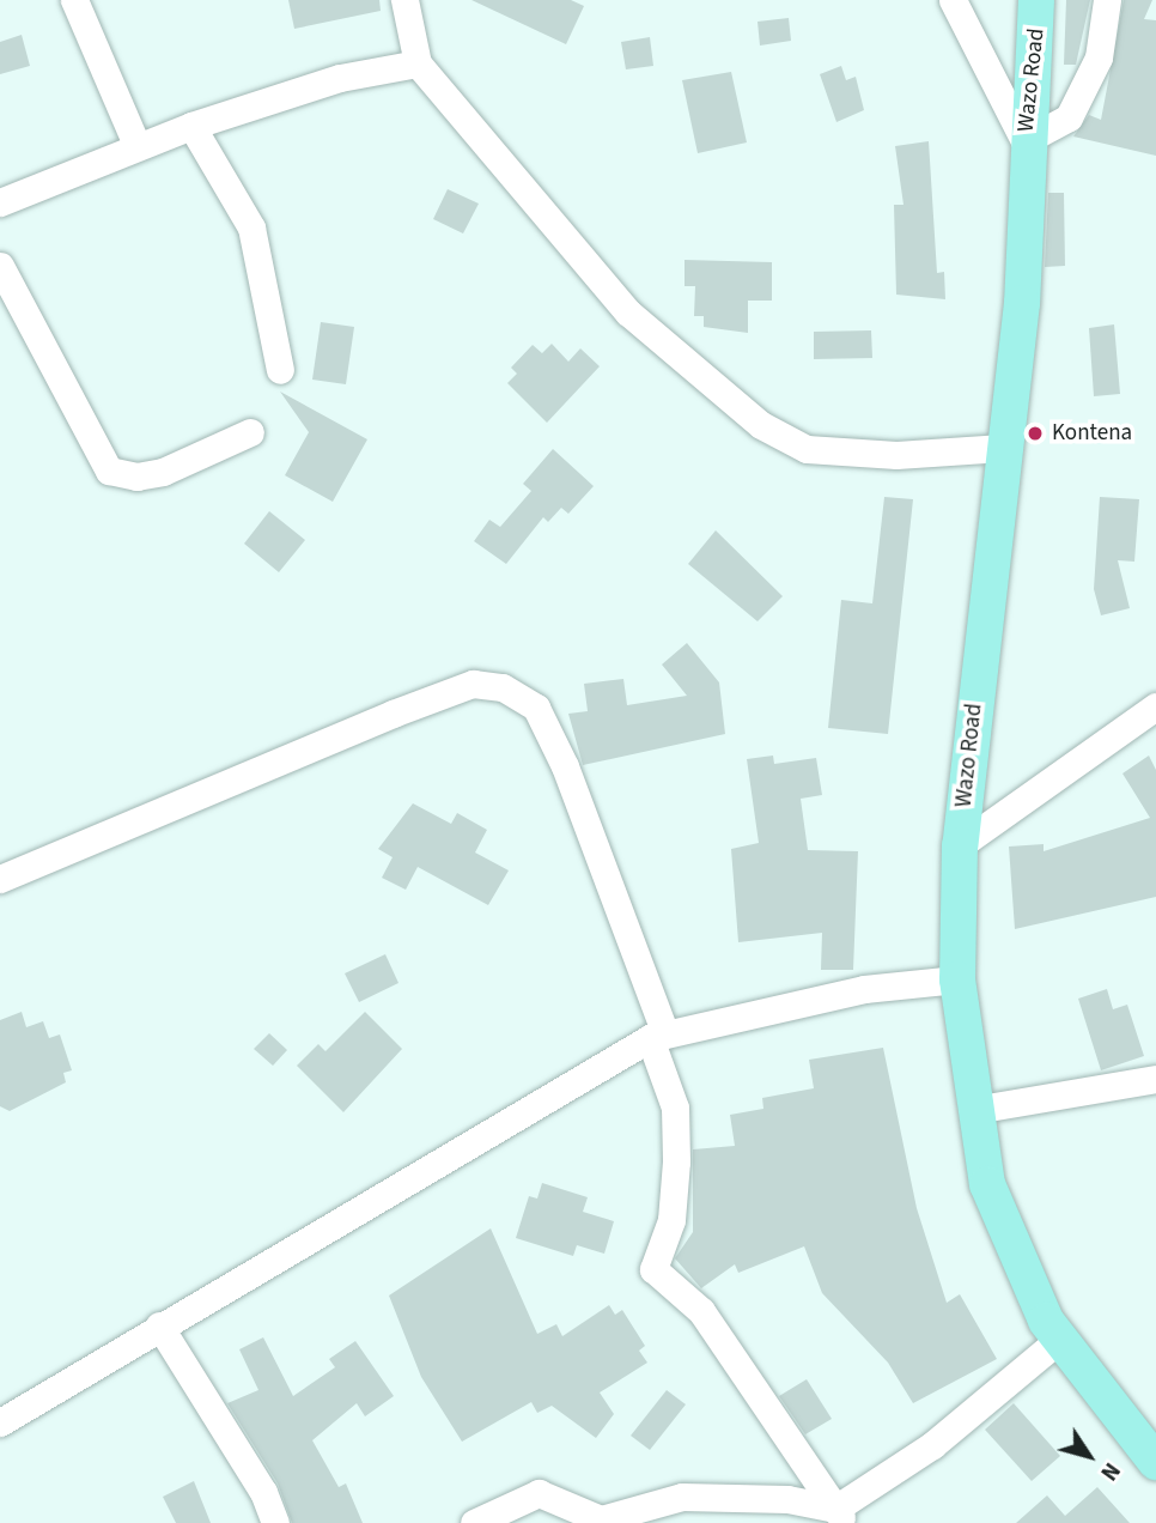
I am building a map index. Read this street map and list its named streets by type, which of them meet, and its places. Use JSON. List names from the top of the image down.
{
  "streets": {
    "main road": ["Wazo Road"]
  },
  "places": ["Kontena"],
  "north": "bottom right"
}
